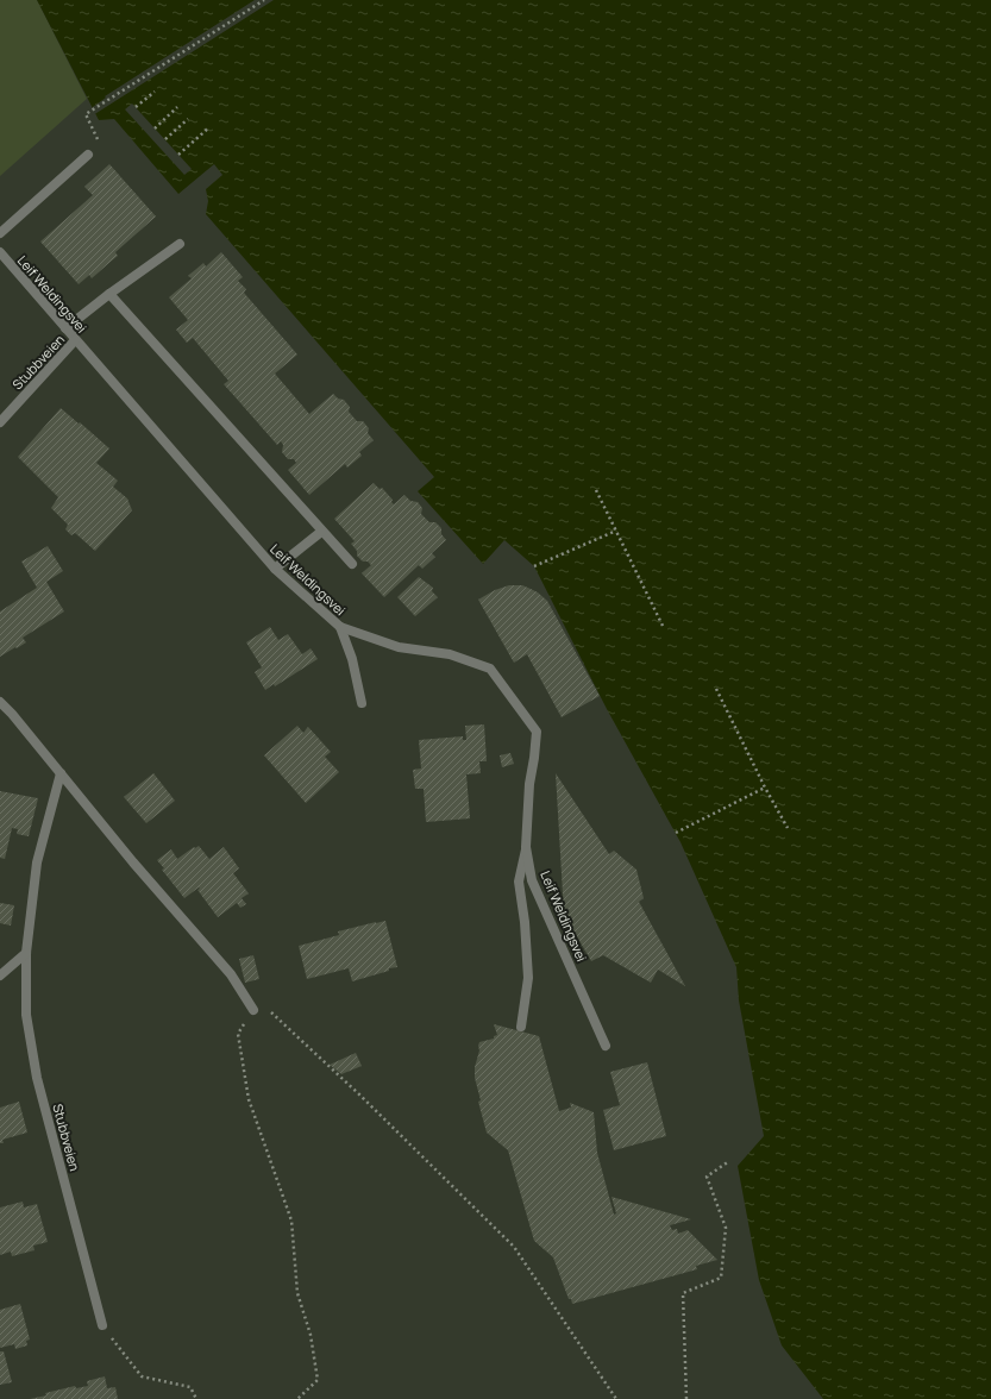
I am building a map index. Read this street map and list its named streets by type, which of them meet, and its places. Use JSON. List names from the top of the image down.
{
  "streets": {
    "street": ["Leif Weldingsvei", "Stubbveien"]
  },
  "crossings": [
    ["Leif Weldingsvei", "Stubbveien"]
  ]
}
